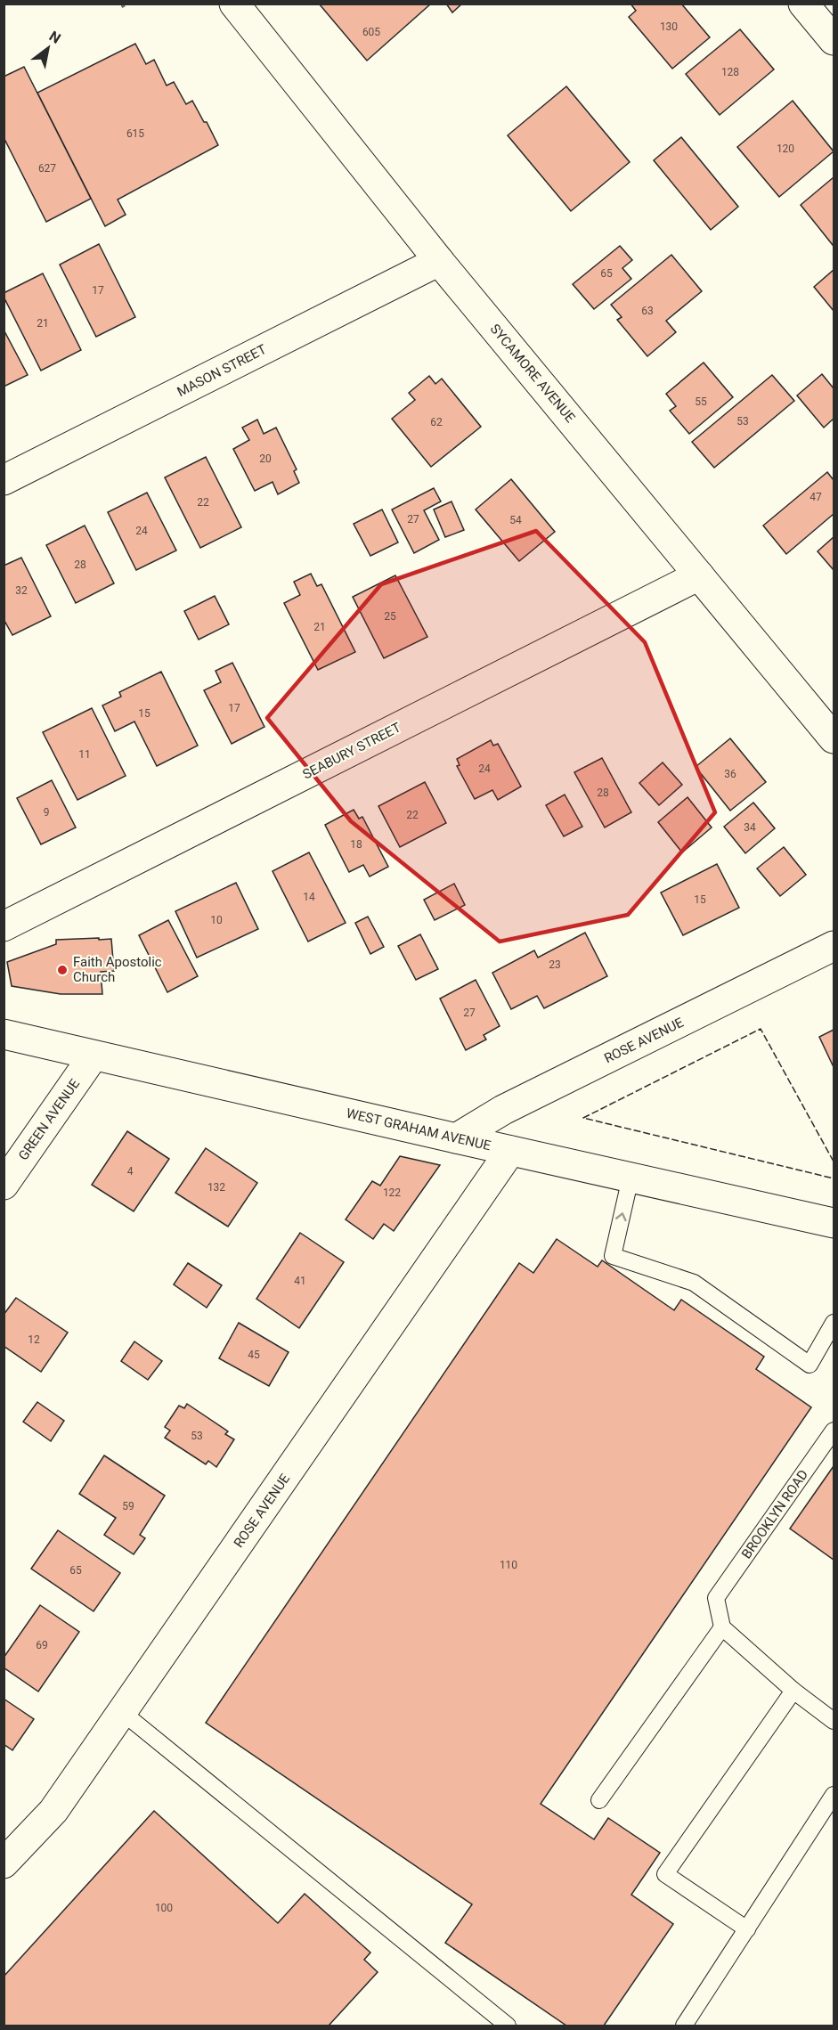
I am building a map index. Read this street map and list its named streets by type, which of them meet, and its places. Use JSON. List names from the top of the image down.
{
  "streets": {
    "street": [
      "MASON STREET",
      "SYCAMORE AVENUE",
      "SEABURY STREET",
      "ROSE AVENUE",
      "GREEN AVENUE",
      "WEST GRAHAM AVENUE"
    ],
    "lane": ["BROOKLYN ROAD"]
  },
  "crossings": [
    ["MASON STREET", "SYCAMORE AVENUE"],
    ["SYCAMORE AVENUE", "SEABURY STREET"],
    ["ROSE AVENUE", "WEST GRAHAM AVENUE"],
    ["GREEN AVENUE", "WEST GRAHAM AVENUE"]
  ],
  "places": ["Faith Apostolic Church"],
  "house_numbers": [
    "130",
    "605",
    "128",
    "615",
    "120",
    "627",
    "65",
    "17",
    "63",
    "21",
    "55",
    "53",
    "62",
    "20",
    "47",
    "22",
    "27",
    "54",
    "24",
    "28",
    "32",
    "25",
    "21",
    "17",
    "15",
    "11",
    "24",
    "36",
    "28",
    "9",
    "22",
    "34",
    "18",
    "14",
    "15",
    "10",
    "23",
    "27",
    "4",
    "132",
    "122",
    "41",
    "12",
    "45",
    "53",
    "59",
    "110",
    "65",
    "69",
    "100"
  ],
  "north": "top right"
}
